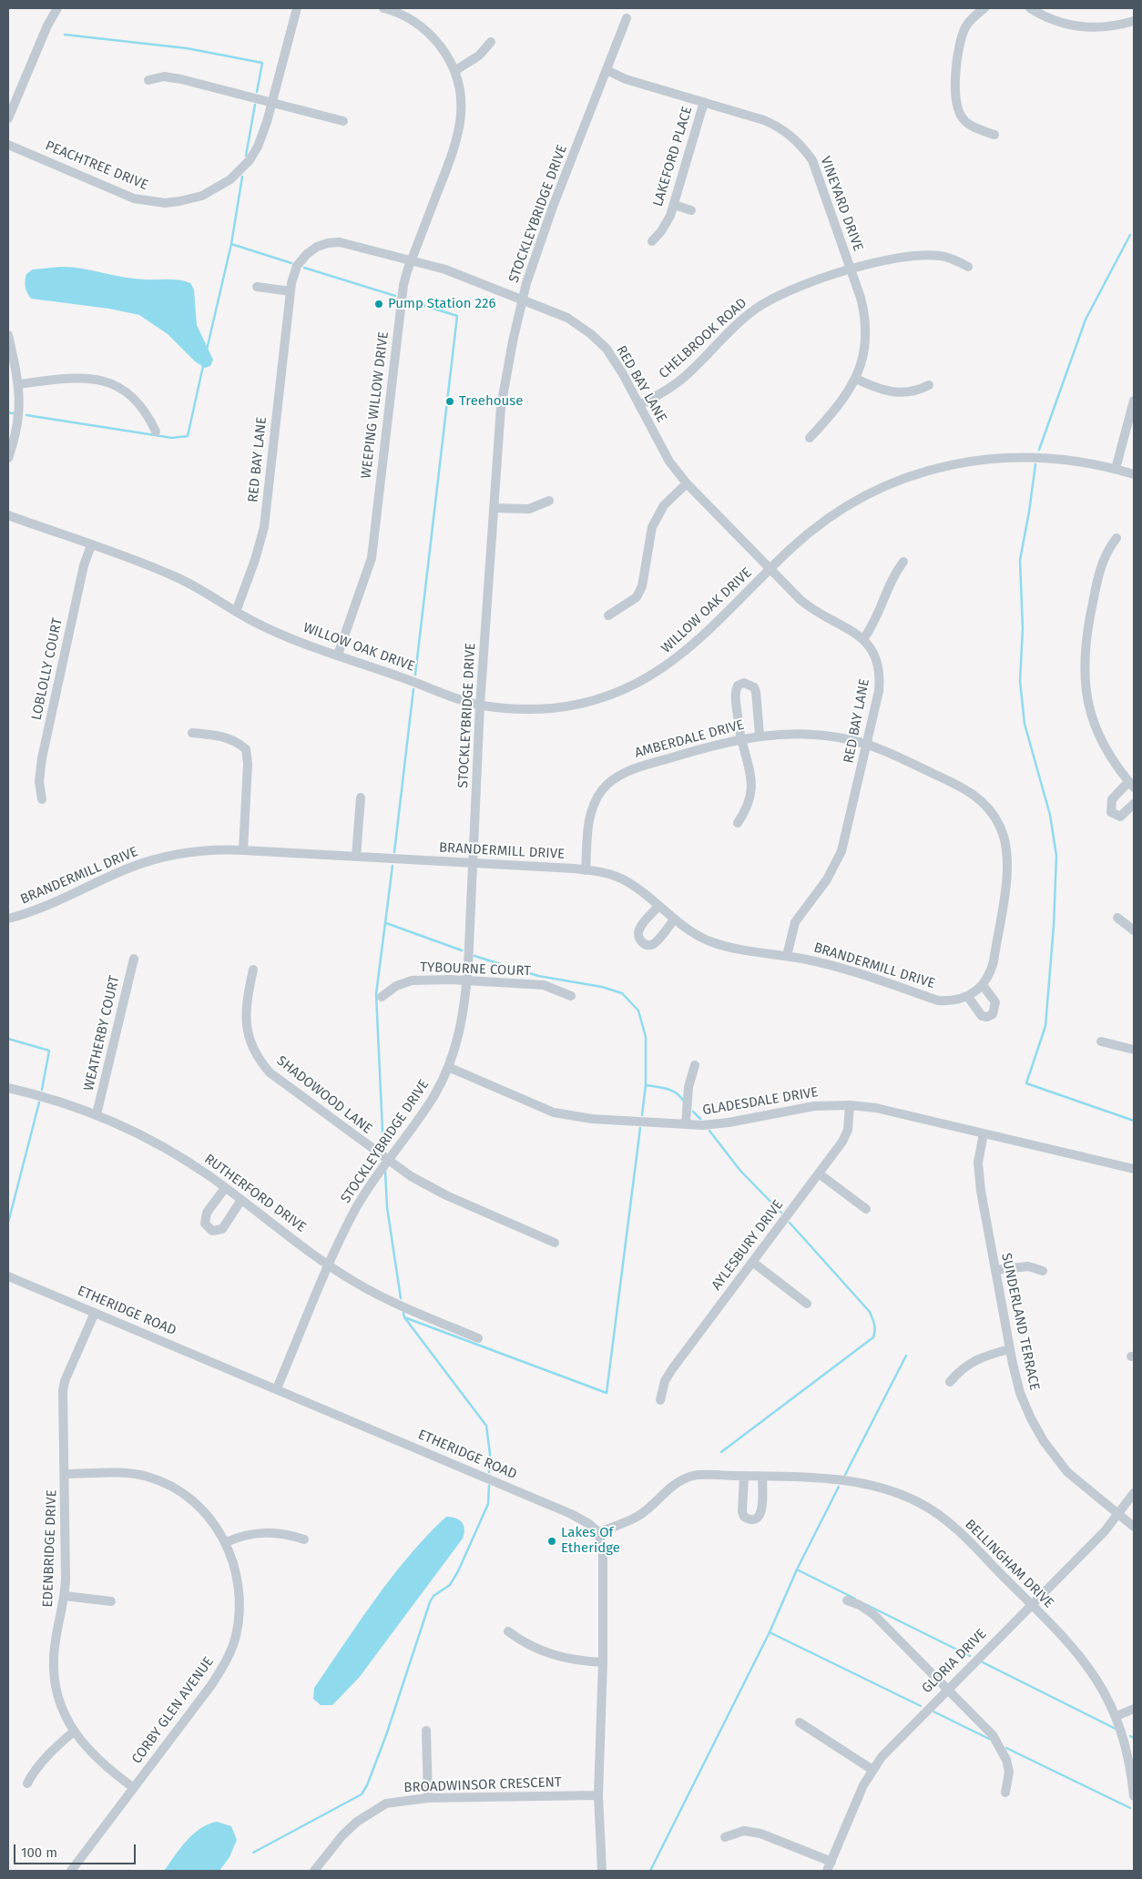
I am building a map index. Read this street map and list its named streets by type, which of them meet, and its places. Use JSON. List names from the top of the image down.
{
  "streets": {
    "street": [
      "LAKEFORD PLACE",
      "PEACHTREE DRIVE",
      "VINEYARD DRIVE",
      "STOCKLEYBRIDGE DRIVE",
      "CHELBROOK ROAD",
      "RED BAY LANE",
      "WEEPING WILLOW DRIVE",
      "WILLOW OAK DRIVE",
      "LOBLOLLY COURT",
      "AMBERDALE DRIVE",
      "BRANDERMILL DRIVE",
      "TYBOURNE COURT",
      "WEATHERBY COURT",
      "SHADOWOOD LANE",
      "GLADESDALE DRIVE",
      "RUTHERFORD DRIVE",
      "AYLESBURY DRIVE",
      "ETHERIDGE ROAD",
      "SUNDERLAND TERRACE",
      "EDENBRIDGE DRIVE",
      "BELLINGHAM DRIVE",
      "GLORIA DRIVE",
      "CORBY GLEN AVENUE",
      "BROADWINSOR CRESCENT"
    ]
  },
  "crossings": [
    ["LAKEFORD PLACE", "VINEYARD DRIVE"],
    ["VINEYARD DRIVE", "STOCKLEYBRIDGE DRIVE"],
    ["VINEYARD DRIVE", "CHELBROOK ROAD"],
    ["STOCKLEYBRIDGE DRIVE", "RED BAY LANE"],
    ["STOCKLEYBRIDGE DRIVE", "WILLOW OAK DRIVE"],
    ["STOCKLEYBRIDGE DRIVE", "BRANDERMILL DRIVE"],
    ["STOCKLEYBRIDGE DRIVE", "TYBOURNE COURT"],
    ["STOCKLEYBRIDGE DRIVE", "SHADOWOOD LANE"],
    ["STOCKLEYBRIDGE DRIVE", "GLADESDALE DRIVE"],
    ["STOCKLEYBRIDGE DRIVE", "RUTHERFORD DRIVE"],
    ["STOCKLEYBRIDGE DRIVE", "ETHERIDGE ROAD"],
    ["CHELBROOK ROAD", "RED BAY LANE"],
    ["RED BAY LANE", "WEEPING WILLOW DRIVE"],
    ["RED BAY LANE", "WILLOW OAK DRIVE"],
    ["RED BAY LANE", "AMBERDALE DRIVE"],
    ["RED BAY LANE", "BRANDERMILL DRIVE"],
    ["WEEPING WILLOW DRIVE", "WILLOW OAK DRIVE"],
    ["WILLOW OAK DRIVE", "LOBLOLLY COURT"],
    ["AMBERDALE DRIVE", "BRANDERMILL DRIVE"],
    ["WEATHERBY COURT", "RUTHERFORD DRIVE"],
    ["GLADESDALE DRIVE", "AYLESBURY DRIVE"],
    ["GLADESDALE DRIVE", "SUNDERLAND TERRACE"],
    ["ETHERIDGE ROAD", "EDENBRIDGE DRIVE"],
    ["ETHERIDGE ROAD", "BELLINGHAM DRIVE"],
    ["SUNDERLAND TERRACE", "GLORIA DRIVE"],
    ["EDENBRIDGE DRIVE", "CORBY GLEN AVENUE"],
    ["BELLINGHAM DRIVE", "GLORIA DRIVE"]
  ],
  "places": ["Pump Station 226", "Treehouse", "Lakes Of Etheridge"],
  "scale_bar": "100 m"
}
